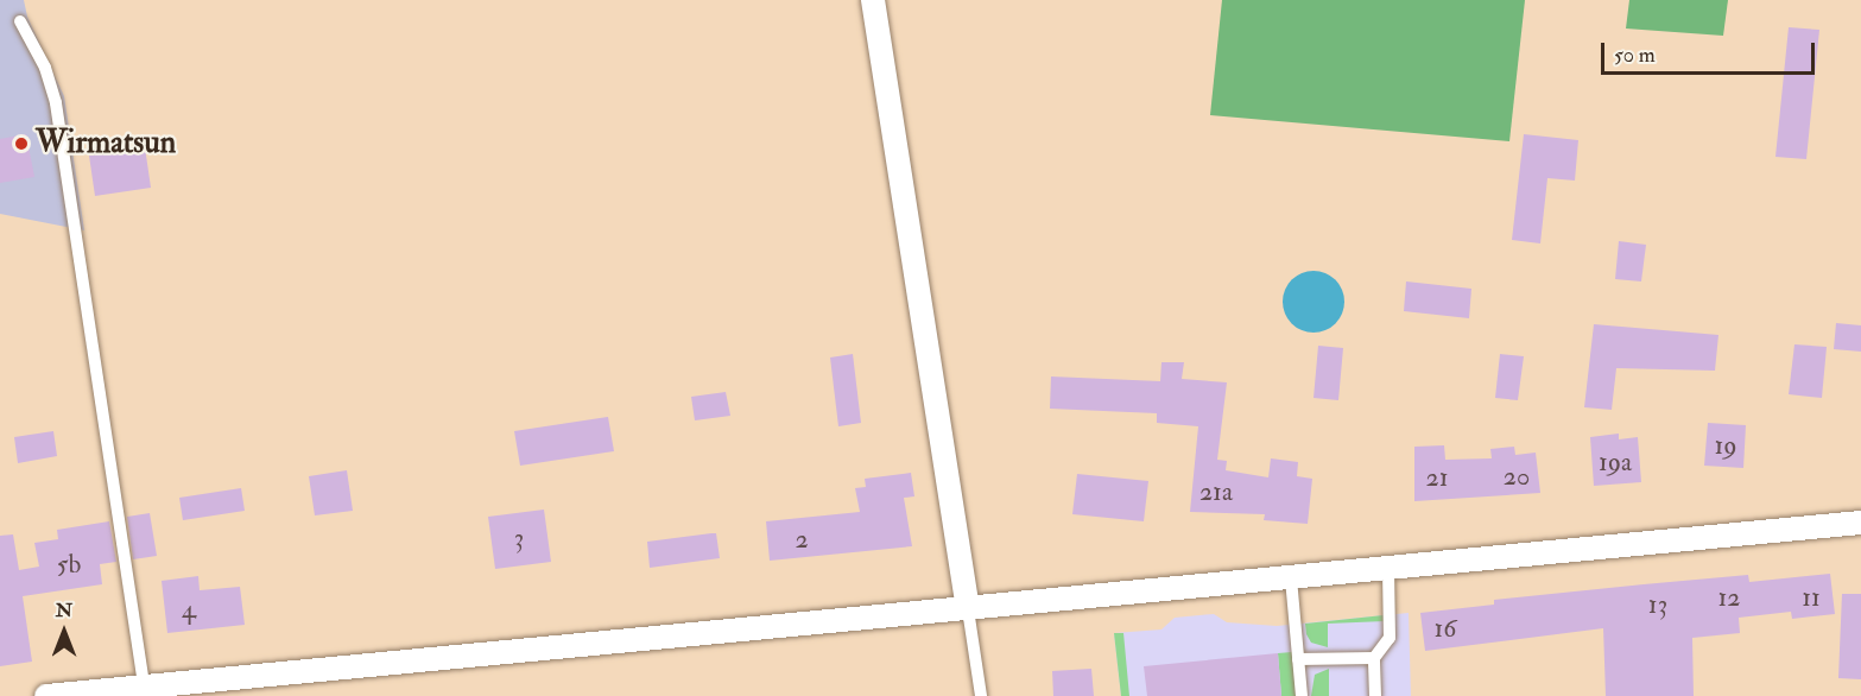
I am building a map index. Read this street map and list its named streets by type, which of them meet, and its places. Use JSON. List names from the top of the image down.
{
  "places": ["Wirmatsun"],
  "house_numbers": [
    "19",
    "19a",
    "20",
    "21",
    "21a",
    "3",
    "2",
    "5b",
    "12",
    "11",
    "13",
    "4",
    "16"
  ],
  "scale_bar": "50 m",
  "north": "top"
}
